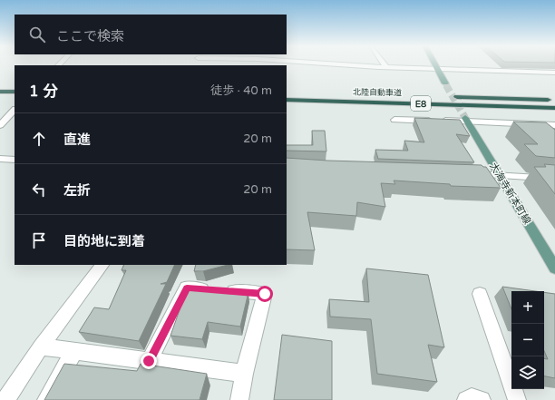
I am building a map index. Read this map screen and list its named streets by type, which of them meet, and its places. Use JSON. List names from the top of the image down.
{
  "streets": {
    "highway": ["北陸自動車道", "E8"],
    "main road": ["大海寺新本町線"]
  },
  "page": {
    "search": "ここで検索",
    "heading": ["1 分", "徒歩 · 40 m"],
    "list": [
      ["直進", "20 m"],
      ["左折", "20 m"],
      "目的地に到着"
    ],
    "map_buttons": ["+", "−"]
  }
}
